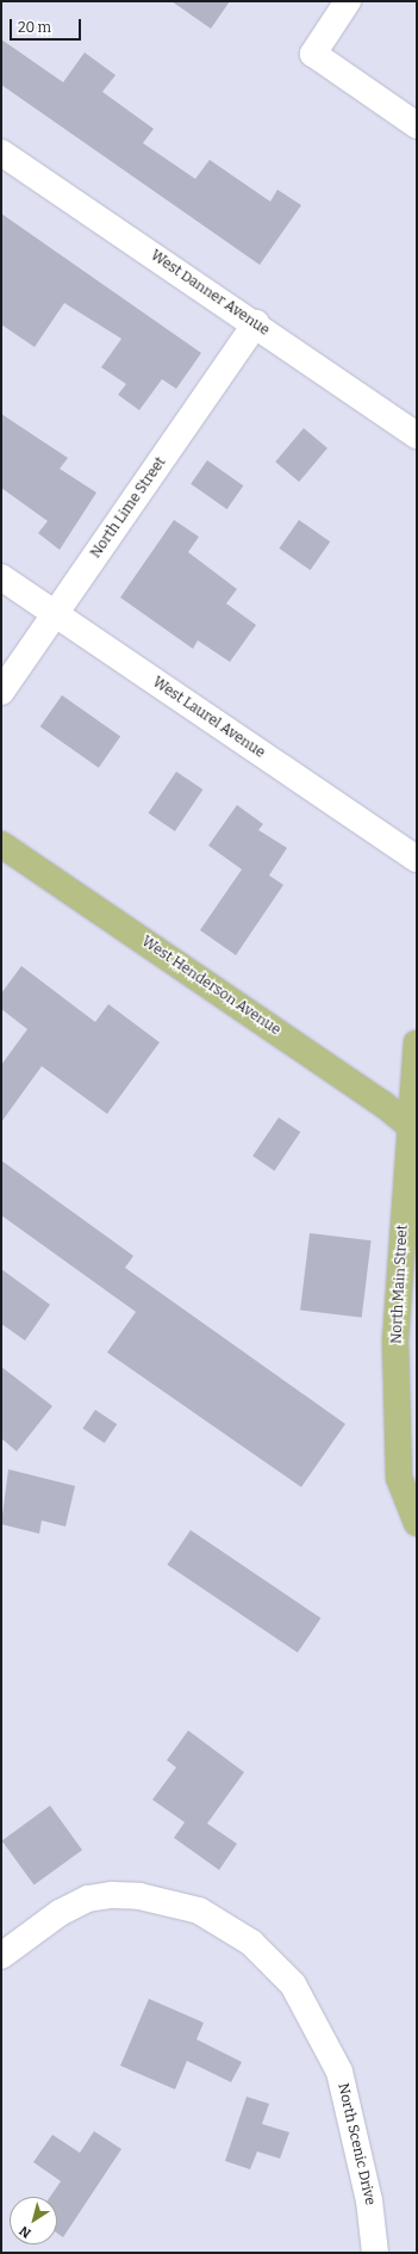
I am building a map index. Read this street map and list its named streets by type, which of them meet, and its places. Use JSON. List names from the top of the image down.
{
  "streets": {
    "main road": ["West Henderson Avenue", "North Main Street"],
    "street": [
      "West Danner Avenue",
      "North Lime Street",
      "West Laurel Avenue",
      "North Scenic Drive"
    ]
  },
  "crossings": [
    ["West Danner Avenue", "North Lime Street"],
    ["North Lime Street", "West Laurel Avenue"],
    ["West Henderson Avenue", "North Main Street"]
  ],
  "scale_bar": "20 m",
  "north": "bottom left"
}
